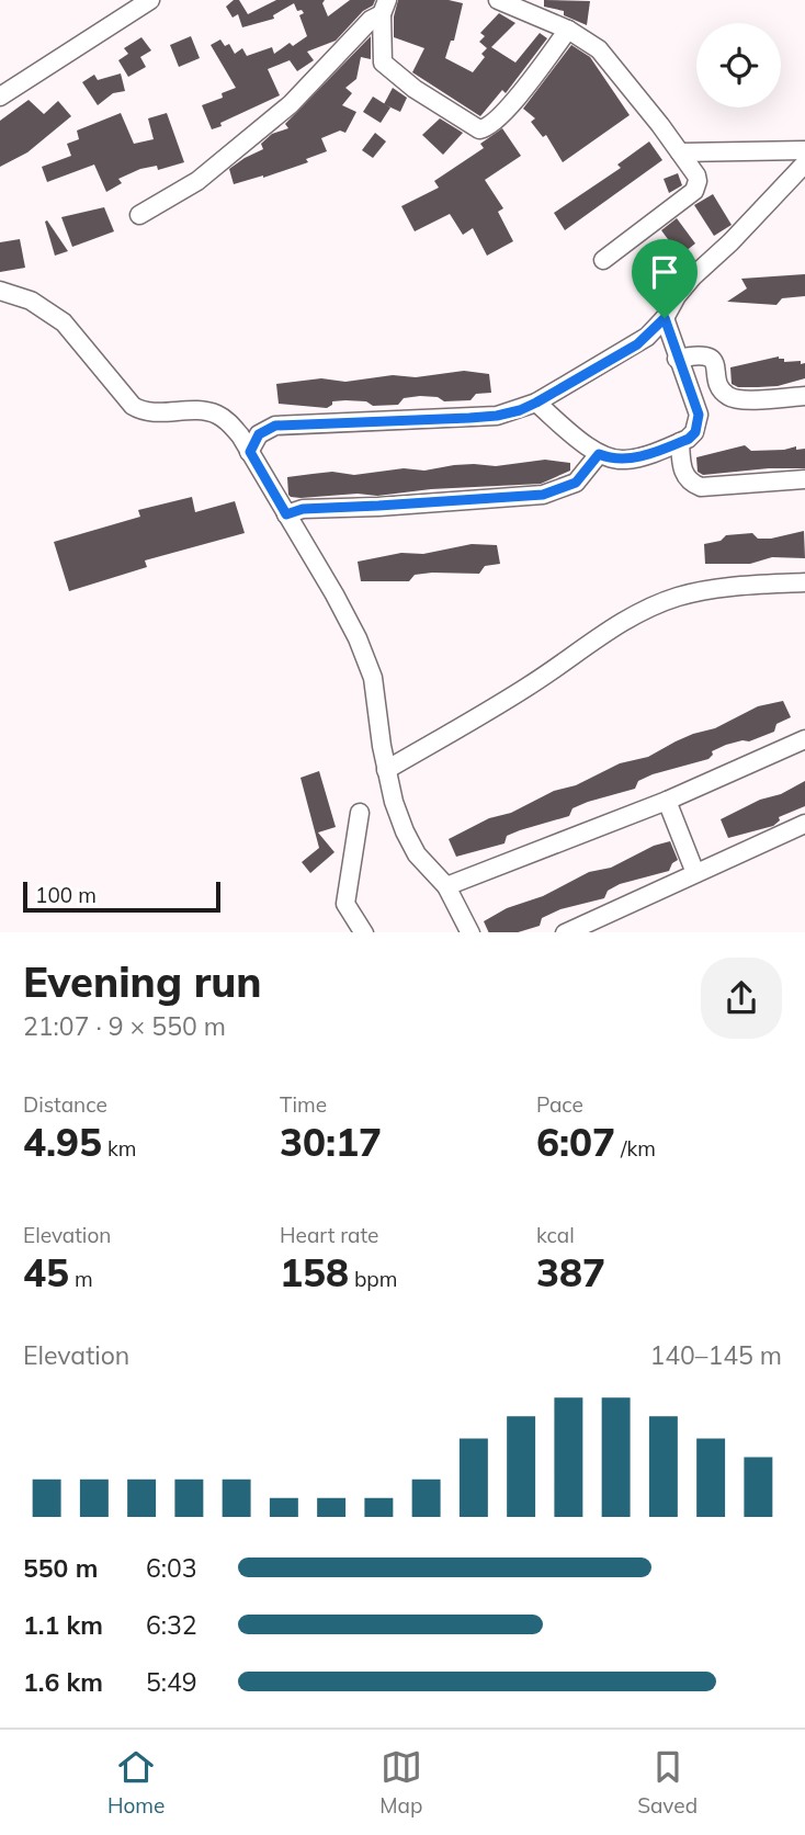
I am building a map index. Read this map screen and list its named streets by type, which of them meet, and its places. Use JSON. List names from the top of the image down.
{
  "scale_bar": "100 m",
  "page": {
    "scale": "100 m",
    "heading": ["Evening run", "21:07 · 9 × 550 m"],
    "stats": [
      ["Distance", "4.95 km"],
      ["Time", "30:17"],
      ["Pace", "6:07 /km"],
      ["Elevation", "45 m"],
      ["Heart rate", "158 bpm"],
      ["kcal", "387"]
    ],
    "chart": ["Elevation", "140–145 m"],
    "list": [
      {
        "name": "550 m",
        "note": "6:03"
      },
      {
        "name": "1.1 km",
        "note": "6:32"
      },
      {
        "name": "1.6 km",
        "note": "5:49"
      }
    ],
    "tabs": ["Home", "Map", "Saved"]
  }
}
